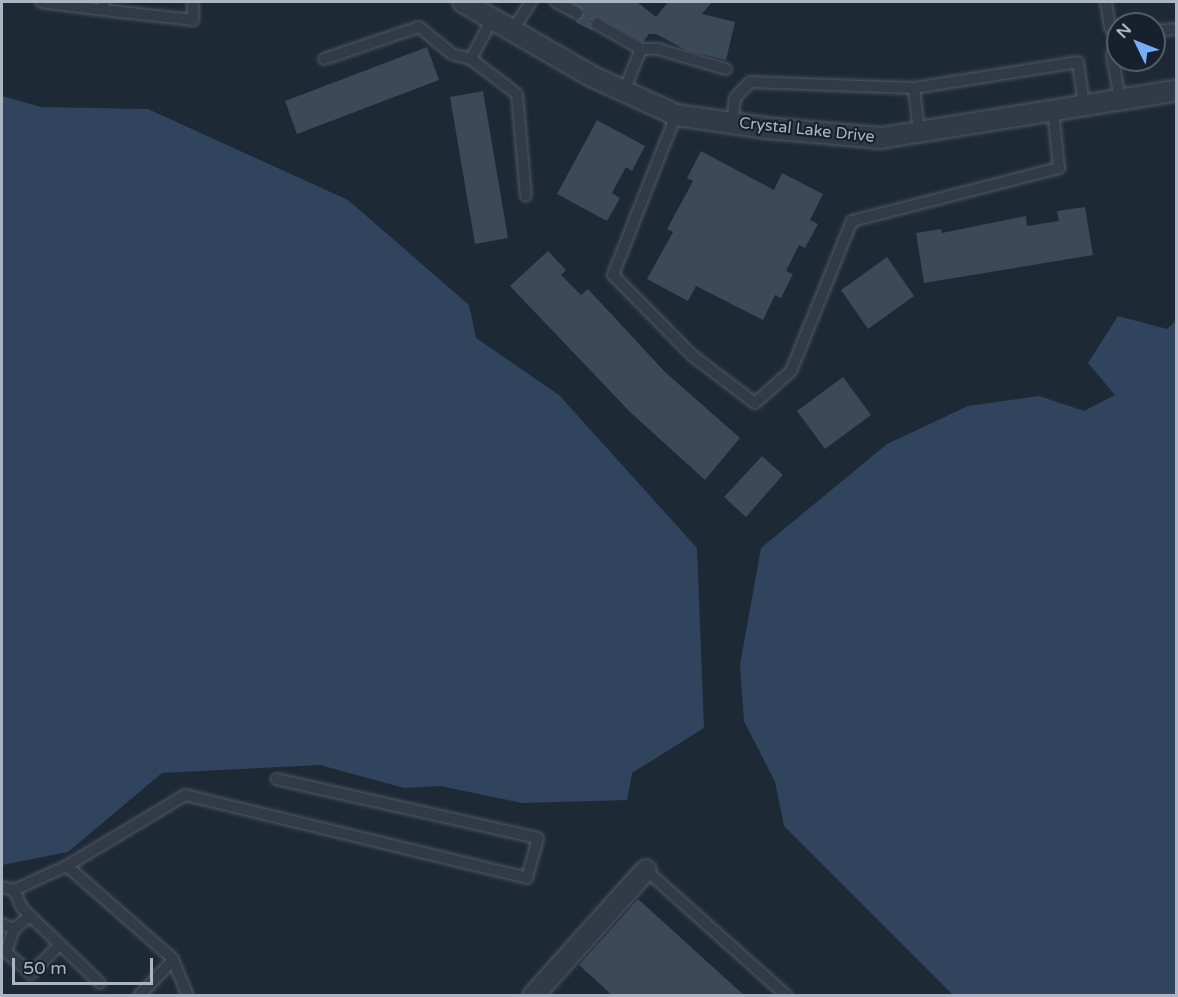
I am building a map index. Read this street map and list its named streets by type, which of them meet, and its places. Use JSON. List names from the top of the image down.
{
  "streets": {
    "street": ["Crystal Lake Drive"]
  },
  "scale_bar": "50 m",
  "north": "top left"
}
